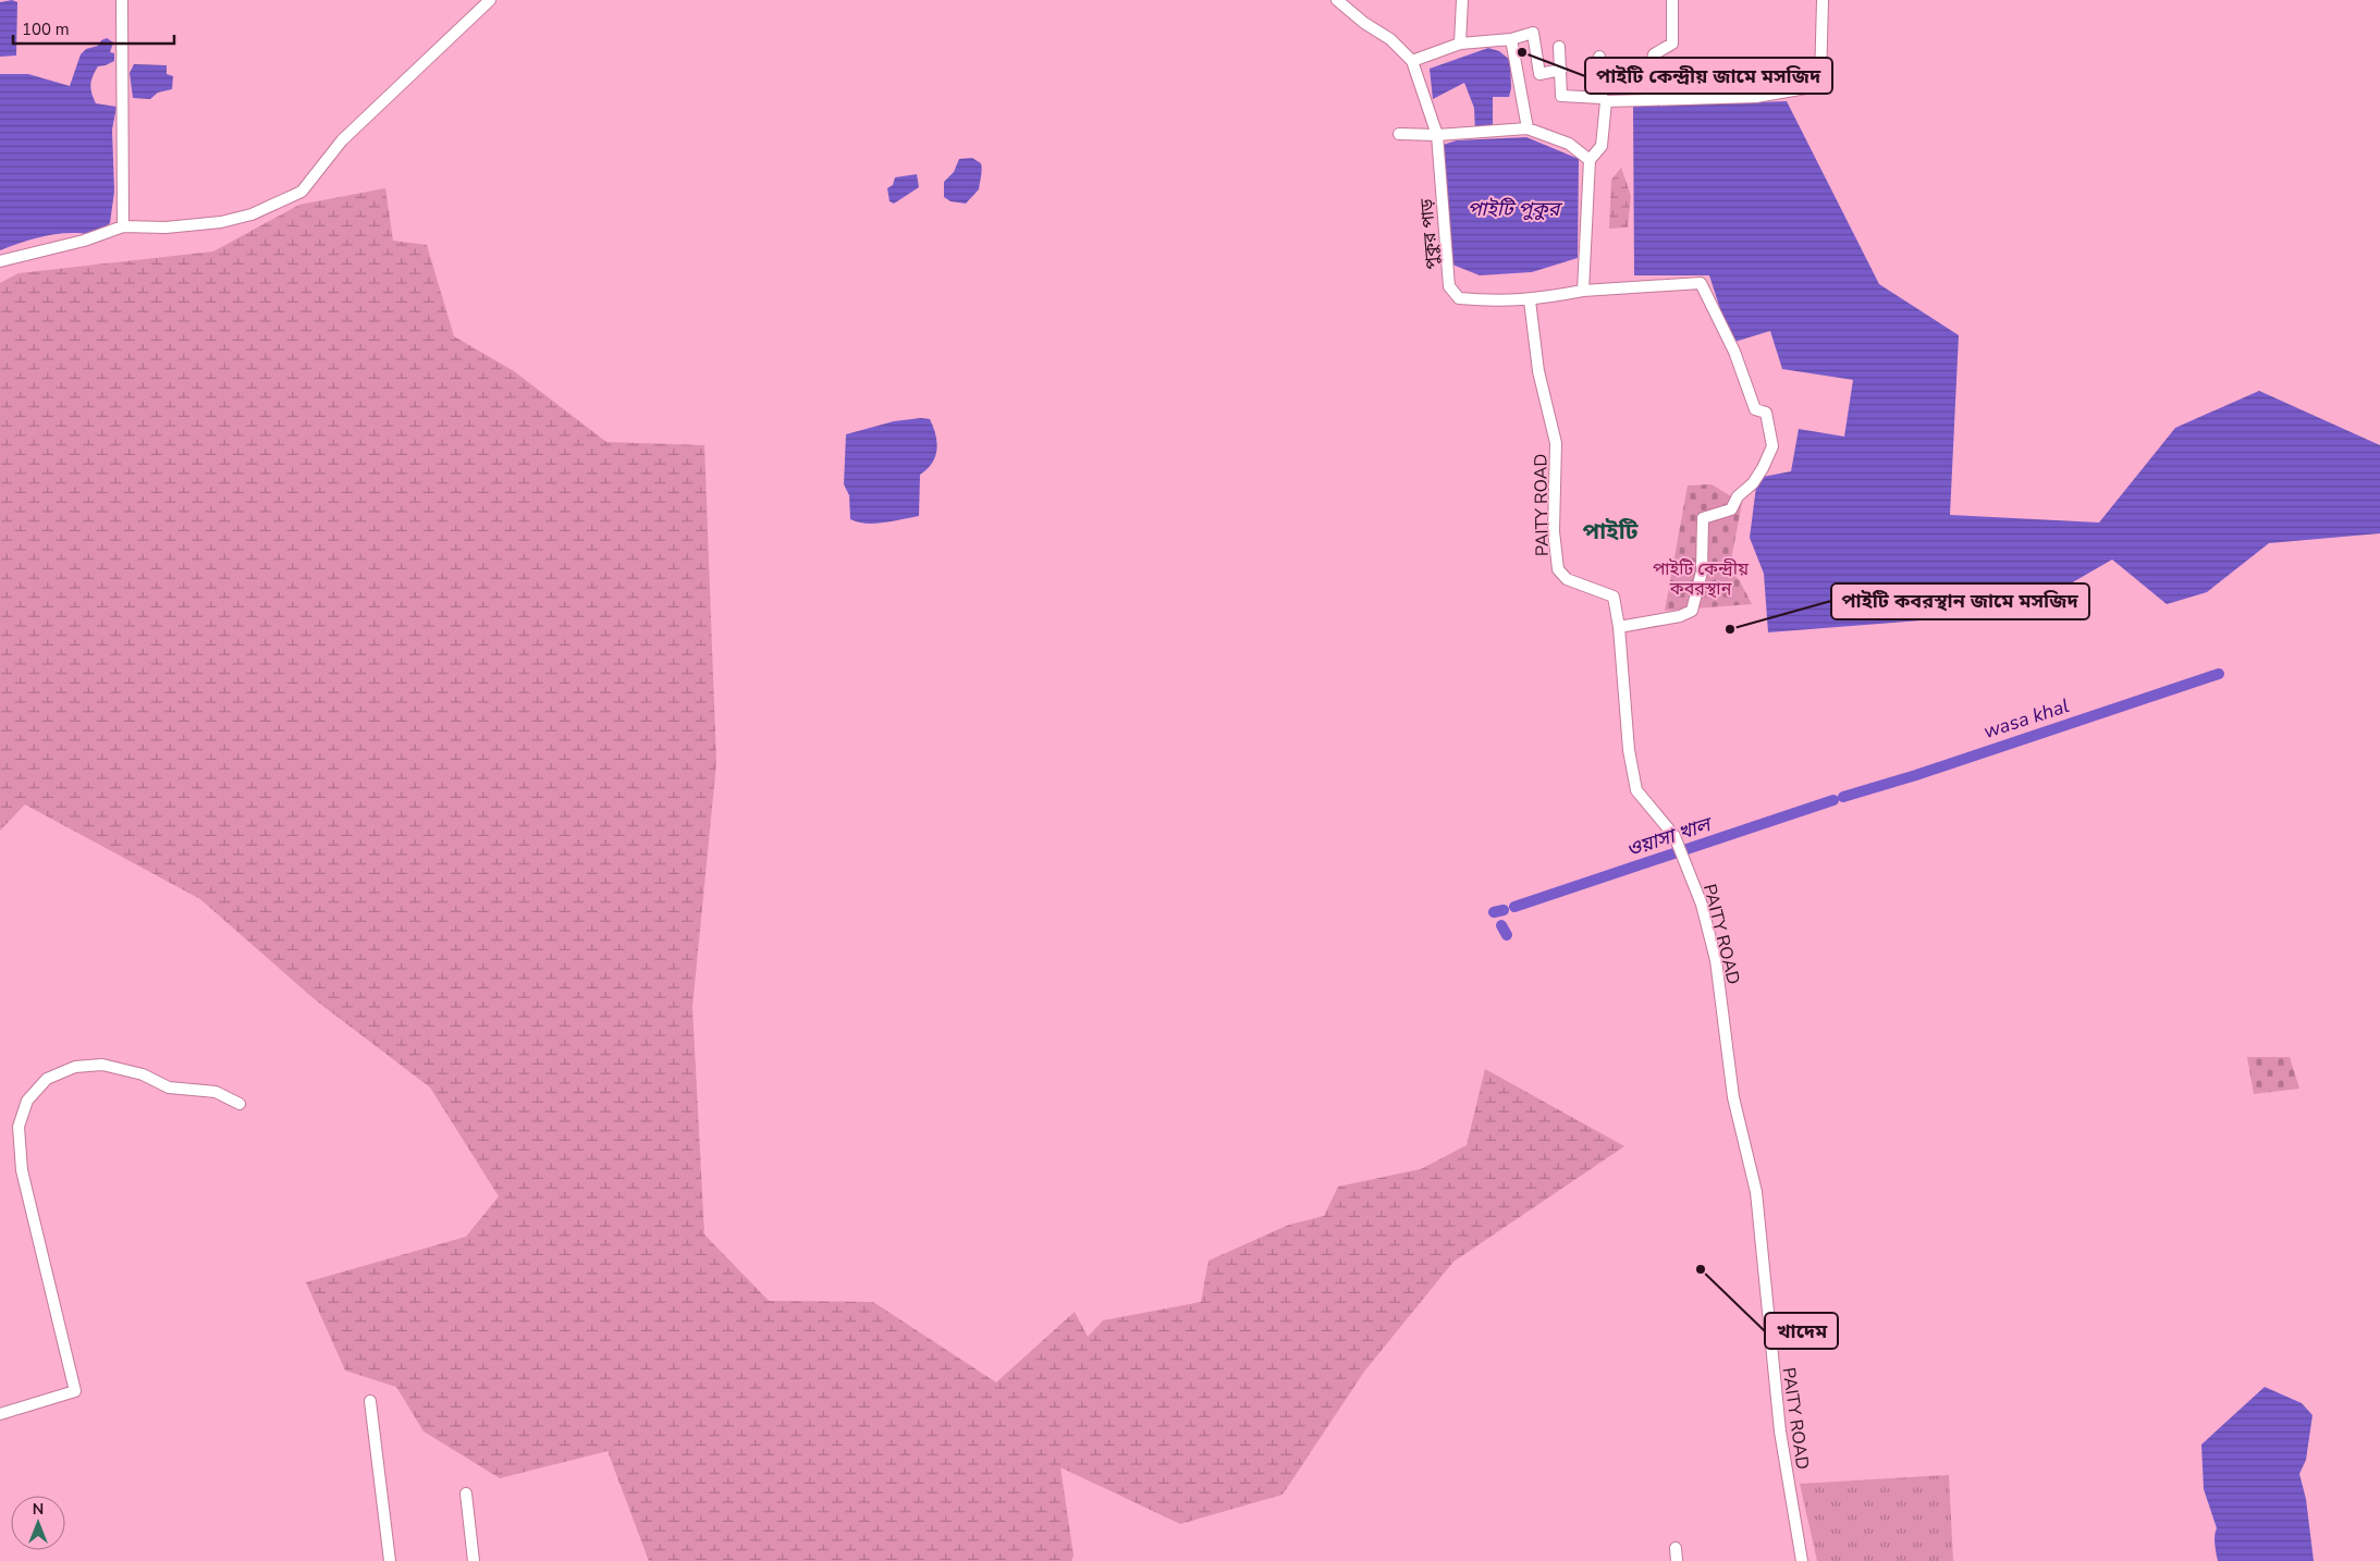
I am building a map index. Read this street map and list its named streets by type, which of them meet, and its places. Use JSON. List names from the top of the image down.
{
  "streets": {
    "street": ["পুকুর পাড়", "PAITY ROAD"]
  },
  "crossings": [
    ["পুকুর পাড়", "PAITY ROAD"]
  ],
  "districts": ["পাইটি"],
  "water": ["পাইটি পুকুর", "wasa khal", "ওয়াসা খাল"],
  "parks": ["পাইটি কেন্দ্রীয় কবরস্থান"],
  "places": ["পাইটি কেন্দ্রীয় জামে মসজিদ", "পাইটি কবরস্থান জামে মসজিদ", "খাদেম"],
  "scale_bar": "100 m",
  "north": "top"
}
